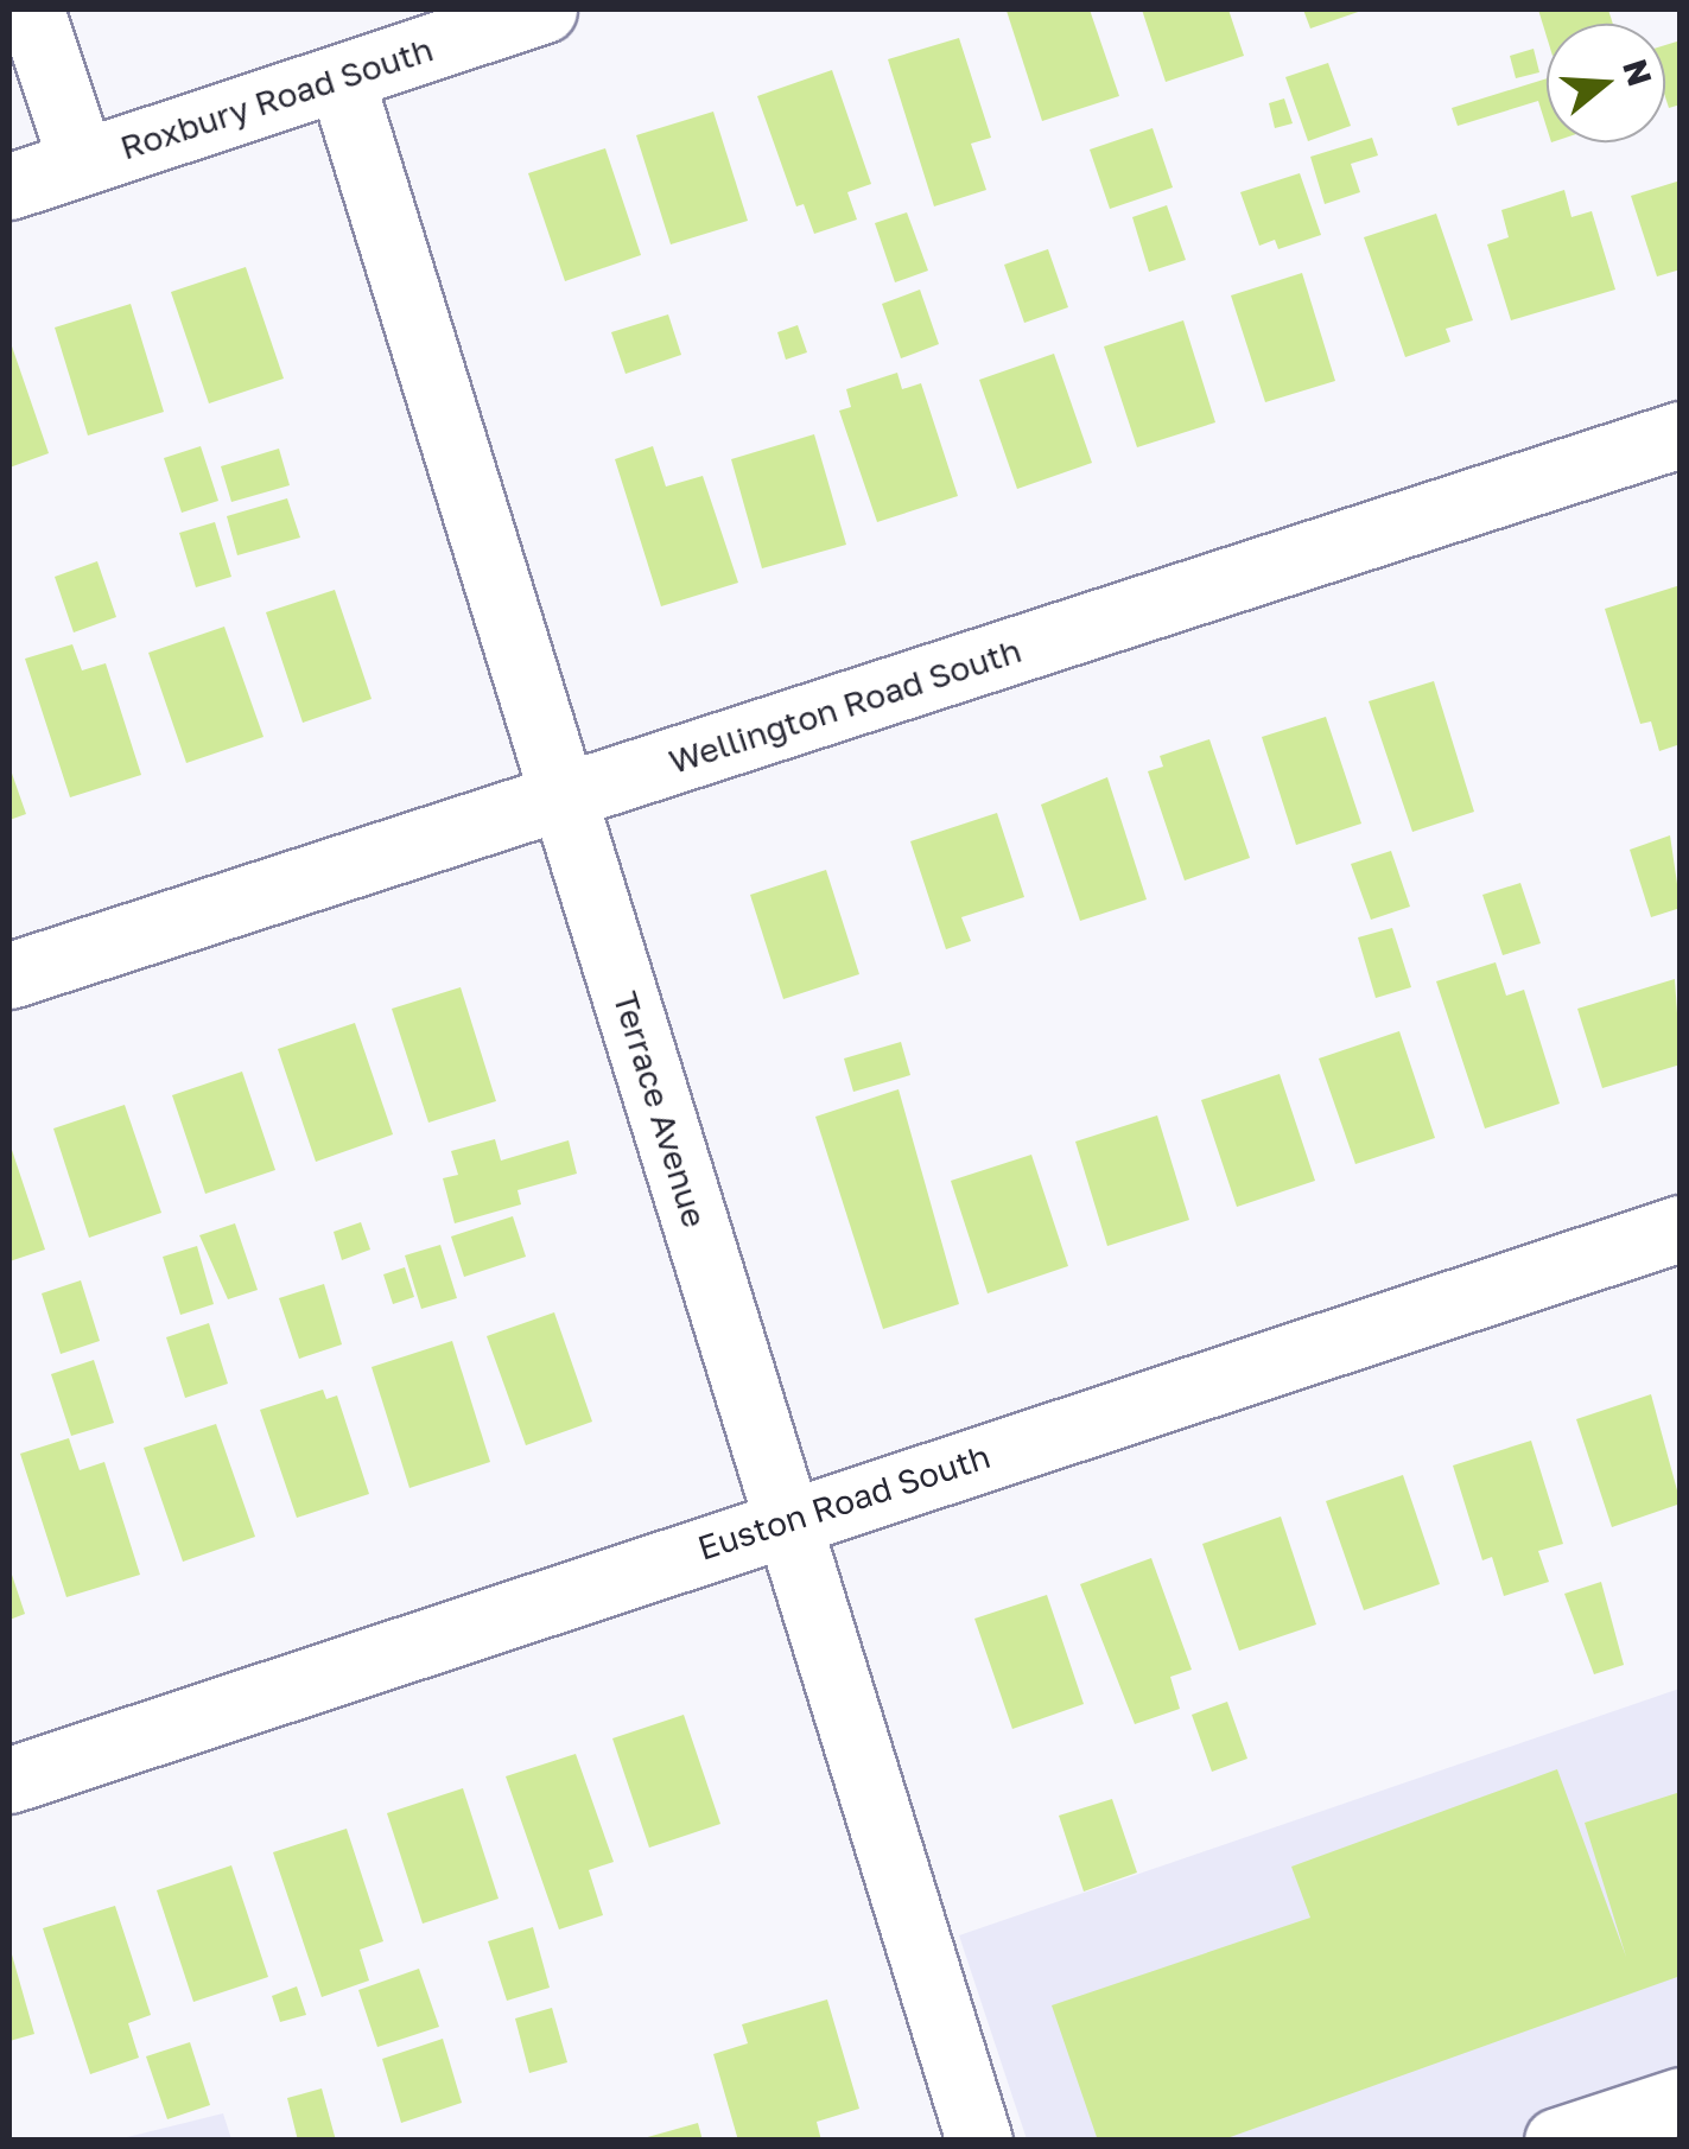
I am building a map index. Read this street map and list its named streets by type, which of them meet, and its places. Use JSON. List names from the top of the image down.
{
  "streets": {
    "street": [
      "Roxbury Road South",
      "Wellington Road South",
      "Terrace Avenue",
      "Euston Road South"
    ]
  },
  "crossings": [
    ["Roxbury Road South", "Terrace Avenue"],
    ["Wellington Road South", "Terrace Avenue"],
    ["Terrace Avenue", "Euston Road South"]
  ],
  "north": "right"
}
